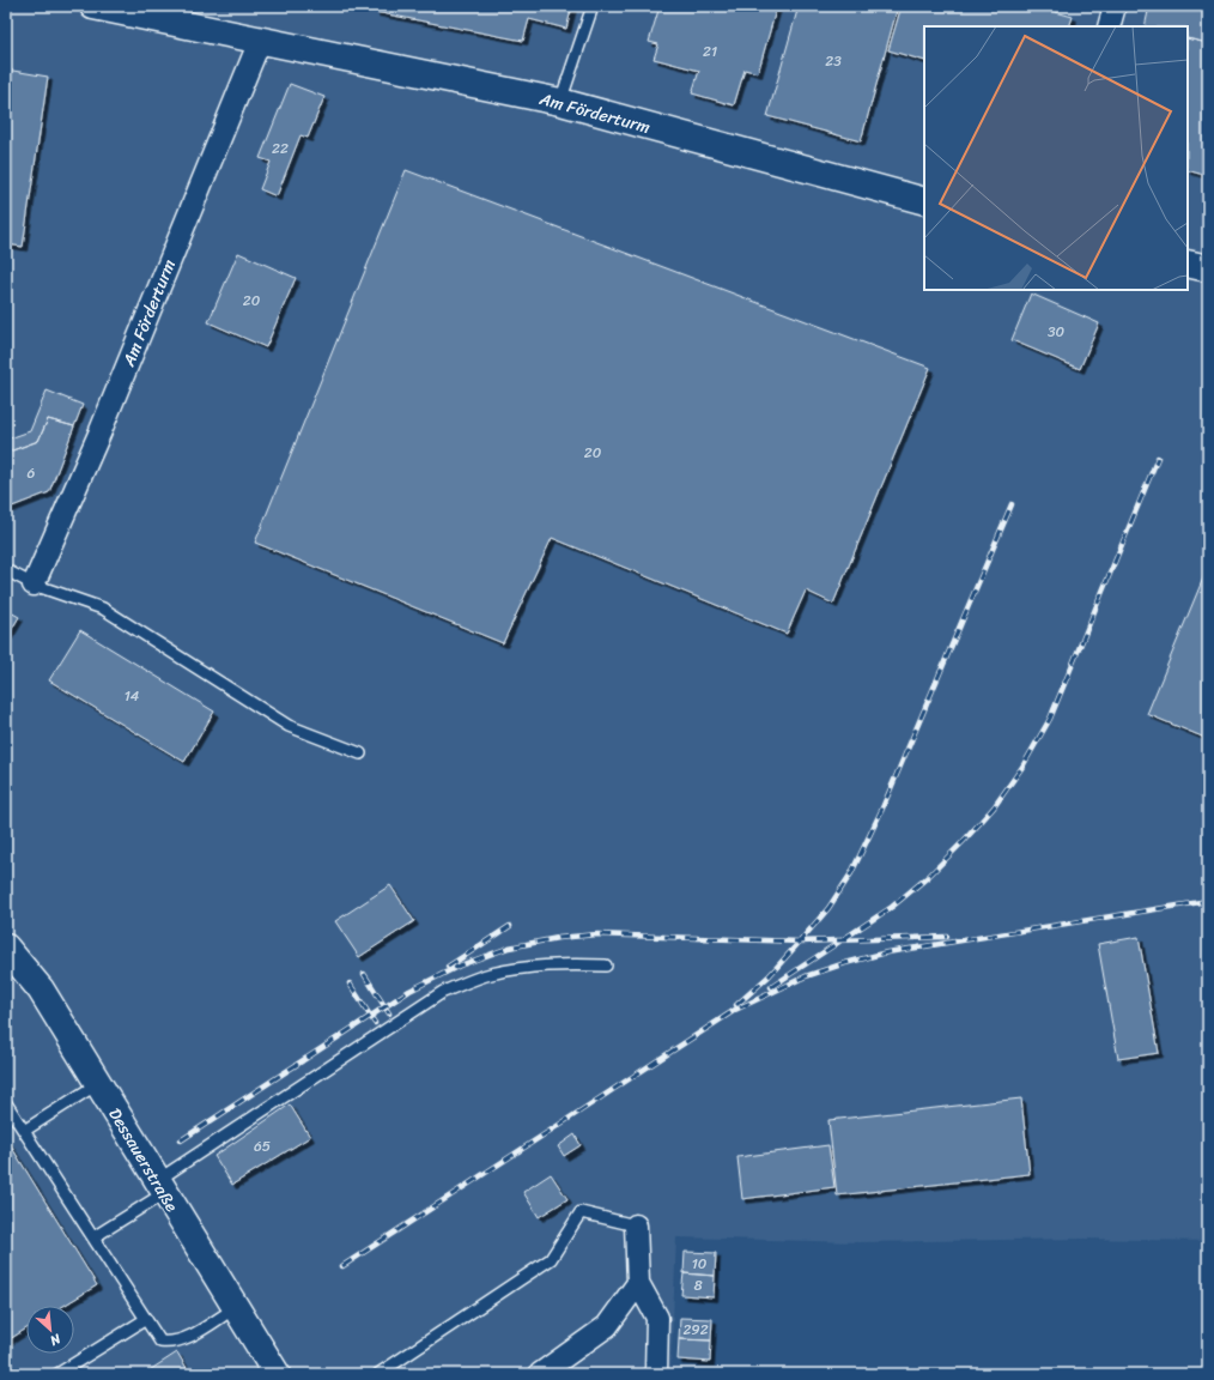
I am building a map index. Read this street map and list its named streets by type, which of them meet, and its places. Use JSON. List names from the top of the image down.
{
  "streets": {
    "street": ["Am Förderturm", "Dessauerstraße"]
  },
  "house_numbers": [
    "21",
    "23",
    "22",
    "20",
    "30",
    "20",
    "6",
    "14",
    "65",
    "10",
    "8",
    "292"
  ],
  "north": "bottom right"
}
